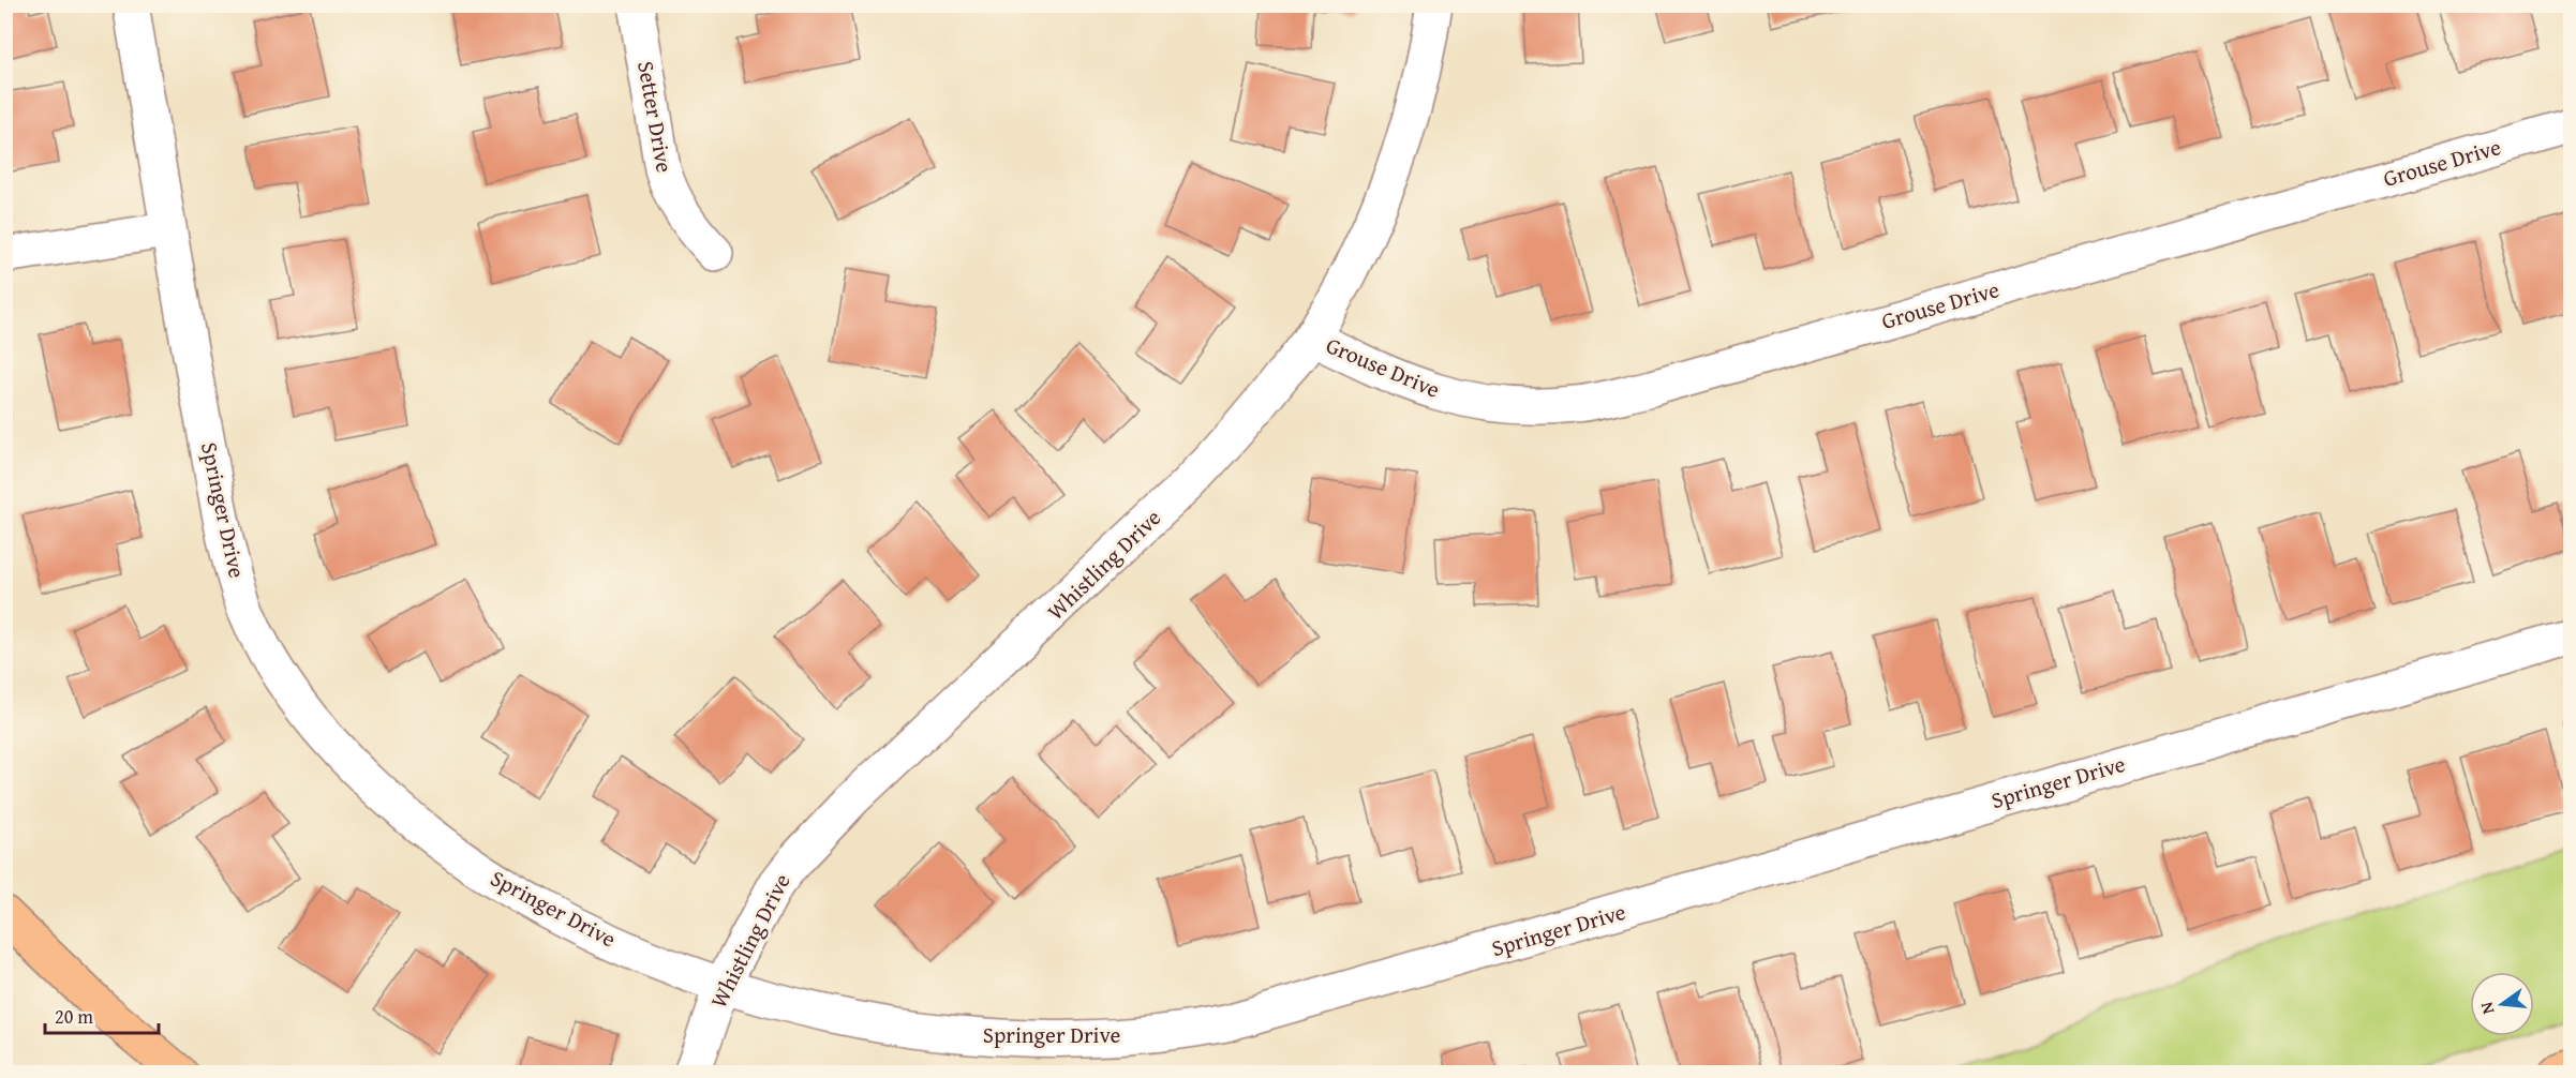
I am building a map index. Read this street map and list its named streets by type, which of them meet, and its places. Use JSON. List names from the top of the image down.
{
  "streets": {
    "street": [
      "Setter Drive",
      "Grouse Drive",
      "Springer Drive",
      "Whistling Drive"
    ]
  },
  "crossings": [
    ["Grouse Drive", "Whistling Drive"],
    ["Springer Drive", "Whistling Drive"]
  ],
  "scale_bar": "20 m",
  "north": "left"
}
